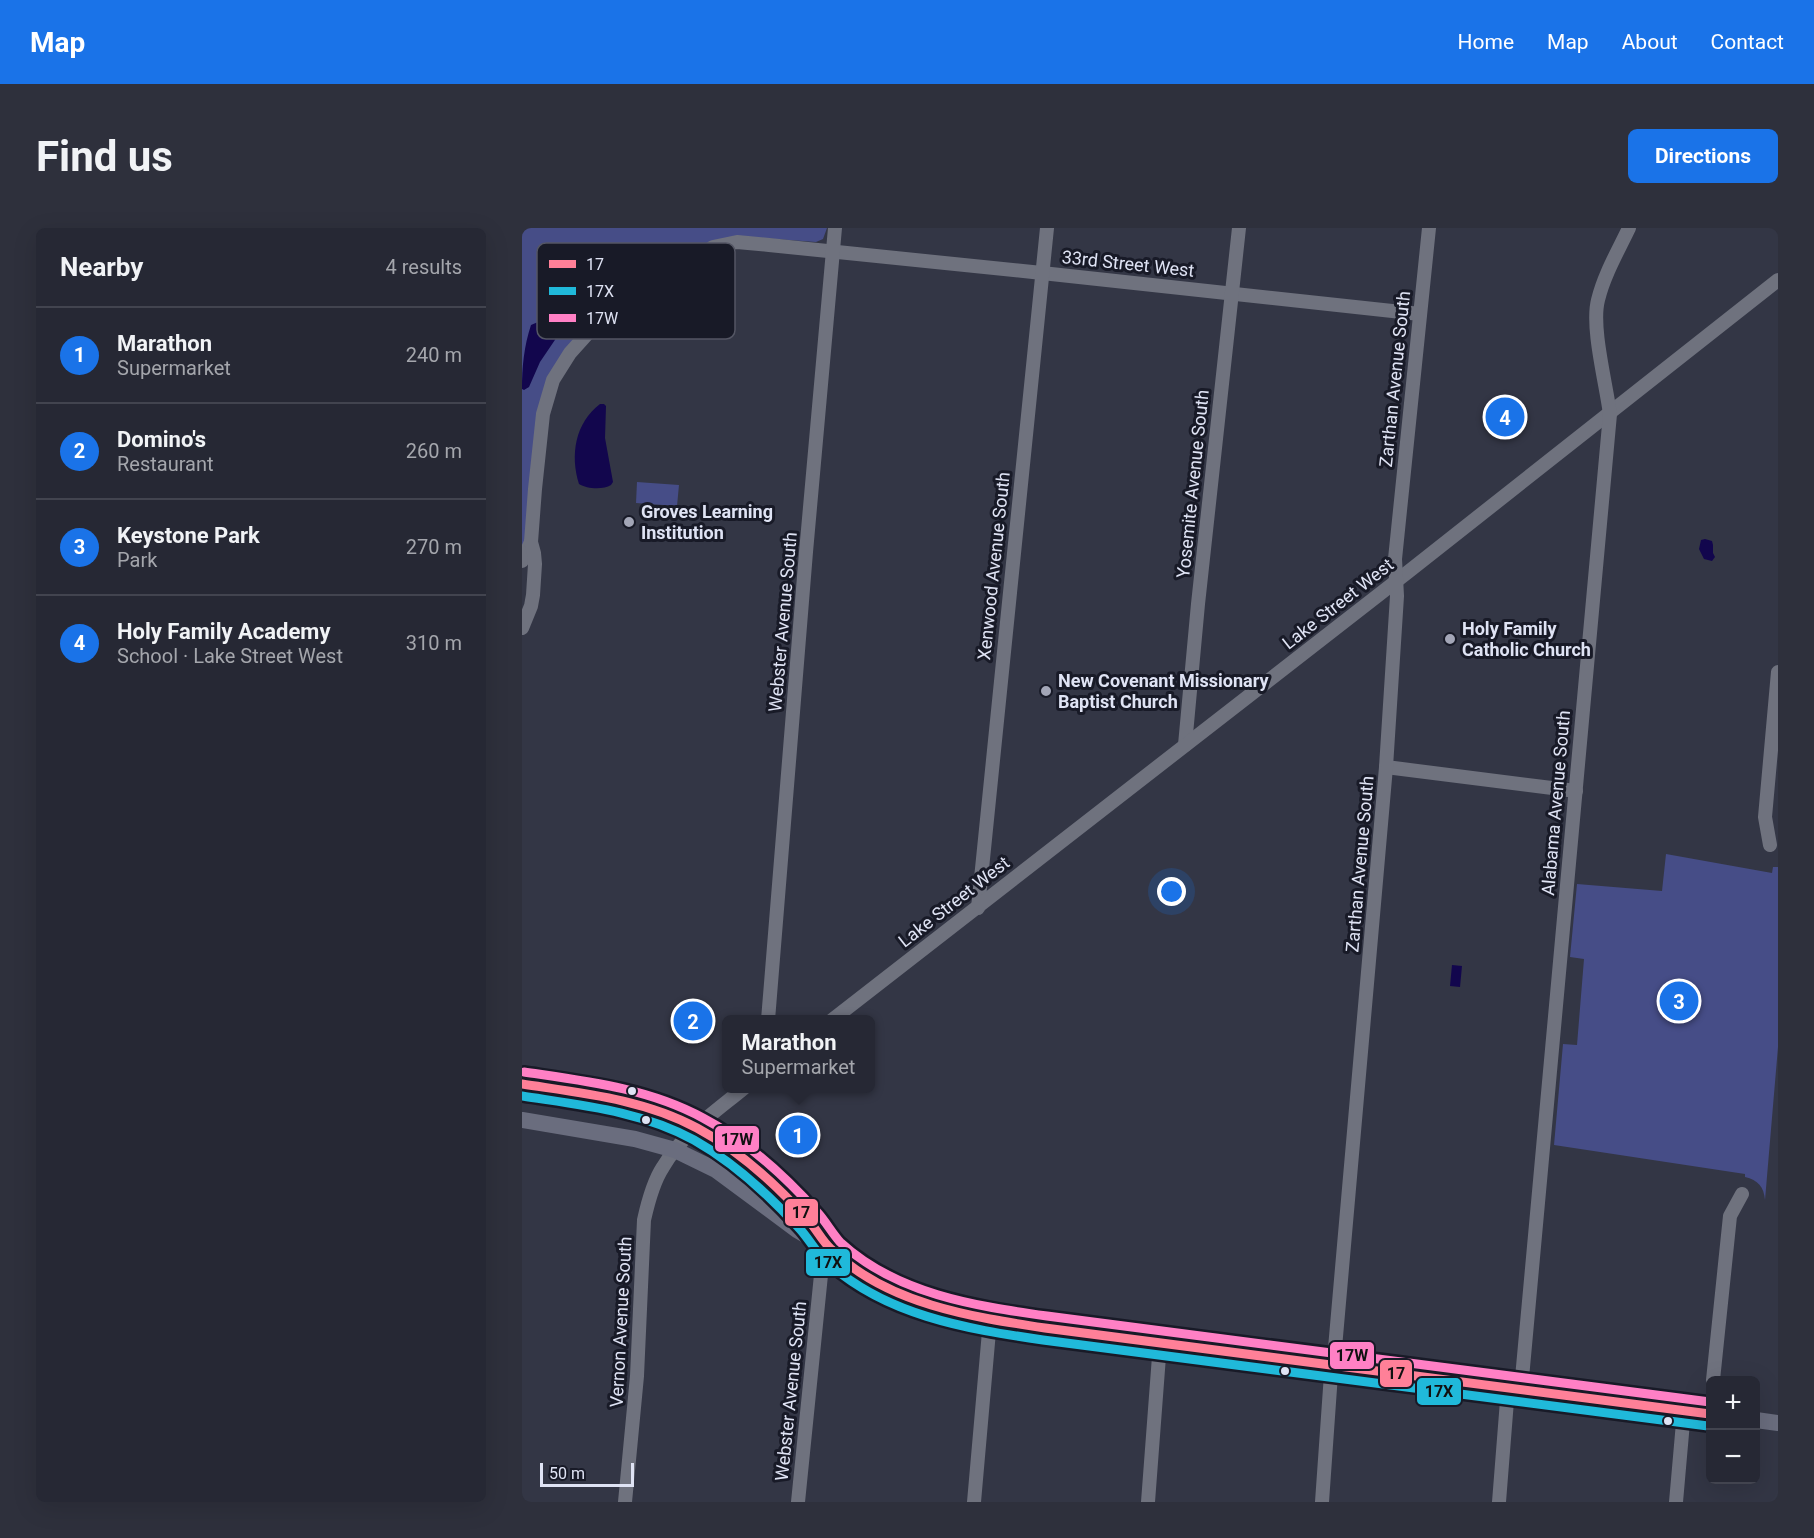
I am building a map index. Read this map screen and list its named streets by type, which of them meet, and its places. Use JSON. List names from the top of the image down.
{
  "streets": {
    "street": [
      "33rd Street West",
      "Zarthan Avenue South",
      "Yosemite Avenue South",
      "Xenwood Avenue South",
      "Lake Street West",
      "Webster Avenue South",
      "Alabama Avenue South",
      "Vernon Avenue South"
    ]
  },
  "crossings": [
    ["33rd Street West", "Zarthan Avenue South"],
    ["33rd Street West", "Yosemite Avenue South"],
    ["33rd Street West", "Xenwood Avenue South"],
    ["33rd Street West", "Webster Avenue South"],
    ["Zarthan Avenue South", "Lake Street West"],
    ["Yosemite Avenue South", "Lake Street West"],
    ["Xenwood Avenue South", "Lake Street West"],
    ["Lake Street West", "Alabama Avenue South"]
  ],
  "places": ["Groves Learning Institution", "Holy Family Catholic Church", "New Covenant Missionary Baptist Church"],
  "lines": ["transit line 17W", "transit line 17", "transit line 17X"],
  "legend": ["17", "17X", "17W"],
  "scale_bar": "50 m",
  "page": {
    "header": "Map",
    "nav": [
      "Home",
      "Map",
      "About",
      "Contact"
    ],
    "buttons": "Directions",
    "title": "Find us",
    "heading": ["Nearby", "4 results"],
    "list": [
      {
        "mark": "1",
        "name": "Marathon",
        "note": "Supermarket",
        "value": "240 m"
      },
      {
        "mark": "2",
        "name": "Domino's",
        "note": "Restaurant",
        "value": "260 m"
      },
      {
        "mark": "3",
        "name": "Keystone Park",
        "note": "Park",
        "value": "270 m"
      },
      {
        "mark": "4",
        "name": "Holy Family Academy",
        "note": "School · Lake Street West",
        "value": "310 m"
      }
    ],
    "pins": [
      "4",
      "3",
      "2",
      "1"
    ],
    "popup": ["Marathon", "Supermarket"],
    "map_buttons": ["+", "−"],
    "scale": "50 m"
  }
}
